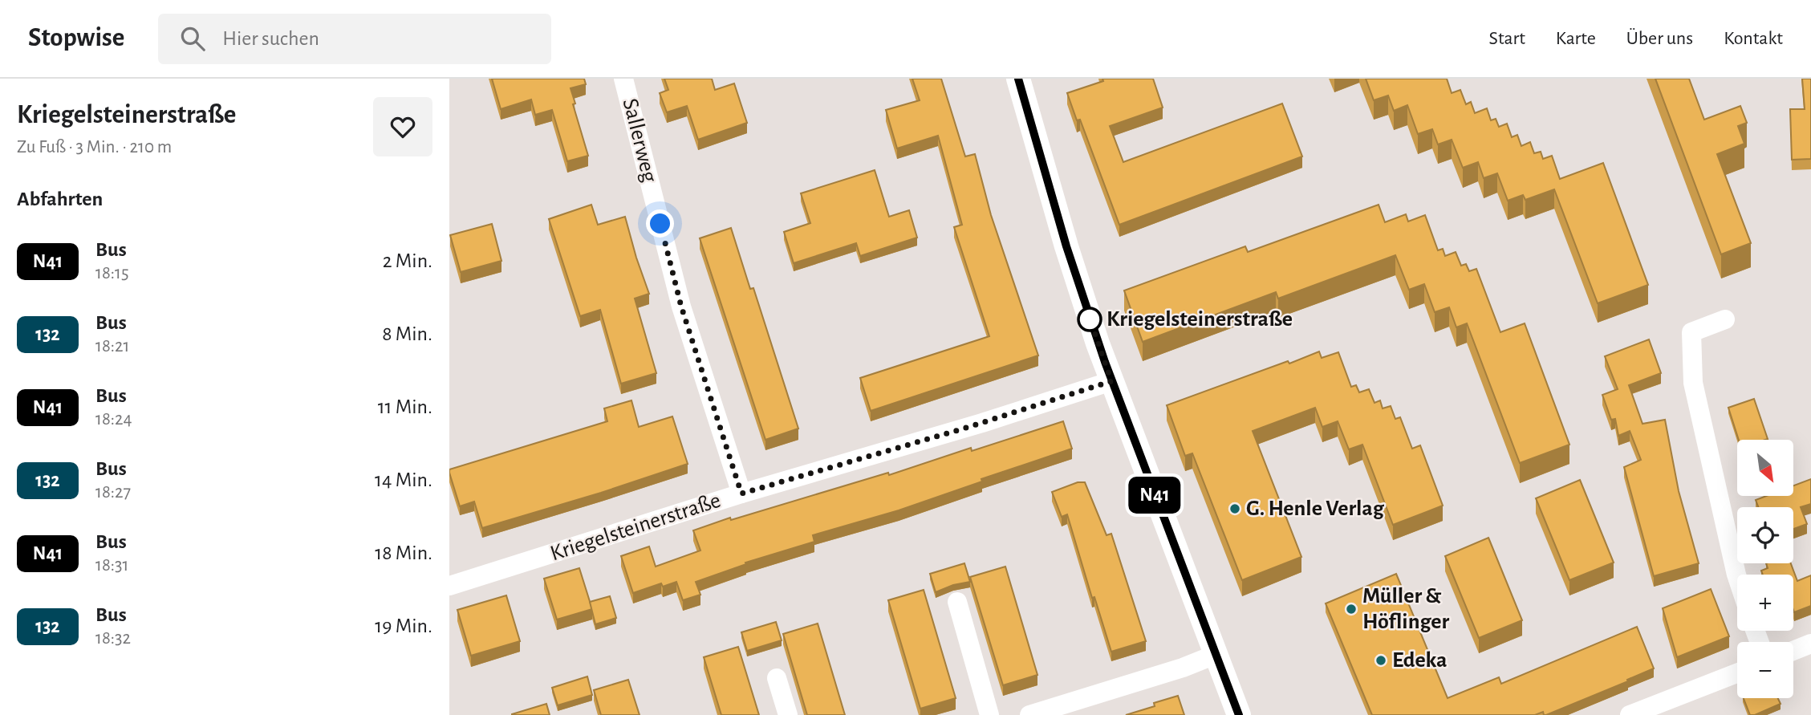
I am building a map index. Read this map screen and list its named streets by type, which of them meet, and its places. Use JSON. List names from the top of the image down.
{
  "streets": {
    "street": ["Sallerweg", "Kriegelsteinerstraße"]
  },
  "crossings": [
    ["Sallerweg", "Kriegelsteinerstraße"]
  ],
  "places": [
    "Kriegelsteinerstraße",
    "G. Henle Verlag",
    "Müller & Höflinger",
    "Edeka"
  ],
  "lines": ["bus line N41"],
  "north": "bottom right",
  "page": {
    "header": "Stopwise",
    "search": "Hier suchen",
    "nav": [
      "Start",
      "Karte",
      "Über uns",
      "Kontakt"
    ],
    "heading": [
      ["Kriegelsteinerstraße", "Zu Fuß · 3 Min. · 210 m"],
      "Abfahrten"
    ],
    "on_map": "N41",
    "list": [
      {
        "mark": "N41",
        "name": "Bus",
        "note": "18:15",
        "value": "2 Min."
      },
      {
        "mark": "132",
        "name": "Bus",
        "note": "18:21",
        "value": "8 Min."
      },
      {
        "mark": "N41",
        "name": "Bus",
        "note": "18:24",
        "value": "11 Min."
      },
      {
        "mark": "132",
        "name": "Bus",
        "note": "18:27",
        "value": "14 Min."
      },
      {
        "mark": "N41",
        "name": "Bus",
        "note": "18:31",
        "value": "18 Min."
      },
      {
        "mark": "132",
        "name": "Bus",
        "note": "18:32",
        "value": "19 Min."
      }
    ],
    "map_buttons": ["+", "−"]
  }
}
